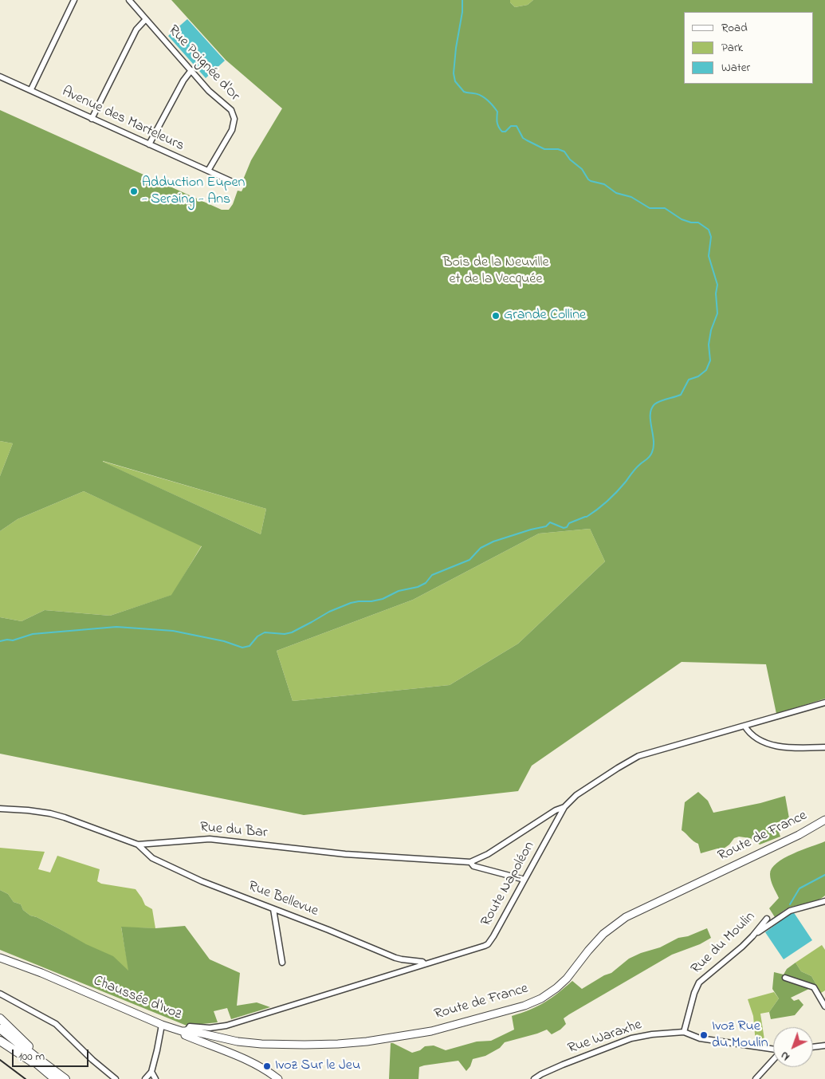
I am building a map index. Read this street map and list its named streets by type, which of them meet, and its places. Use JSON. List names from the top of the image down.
{
  "streets": {
    "main road": ["Route de France", "Chaussée d'Ivoz"],
    "street": [
      "Rue Poignée d'Or",
      "Avenue des Marteleurs",
      "Rue du Bar",
      "Route Napoléon",
      "Rue Bellevue",
      "Rue du Moulin",
      "Rue Waraxhe"
    ]
  },
  "crossings": [
    ["Rue Poignée d'Or", "Avenue des Marteleurs"],
    ["Rue du Bar", "Route Napoléon"],
    ["Rue du Bar", "Rue Bellevue"],
    ["Route de France", "Route Napoléon"],
    ["Route de France", "Chaussée d'Ivoz"],
    ["Route Napoléon", "Rue Bellevue"],
    ["Route Napoléon", "Chaussée d'Ivoz"],
    ["Rue du Moulin", "Rue Waraxhe"]
  ],
  "parks": ["Bois de la Neuville et de la Vecquée"],
  "places": [
    "Adduction Eupen - Seraing - Ans",
    "Grande Colline",
    "Ivoz Rue du Moulin",
    "Ivoz Sur le Jeu"
  ],
  "legend": ["Road", "Park", "Water"],
  "scale_bar": "100 m",
  "north": "bottom left"
}
